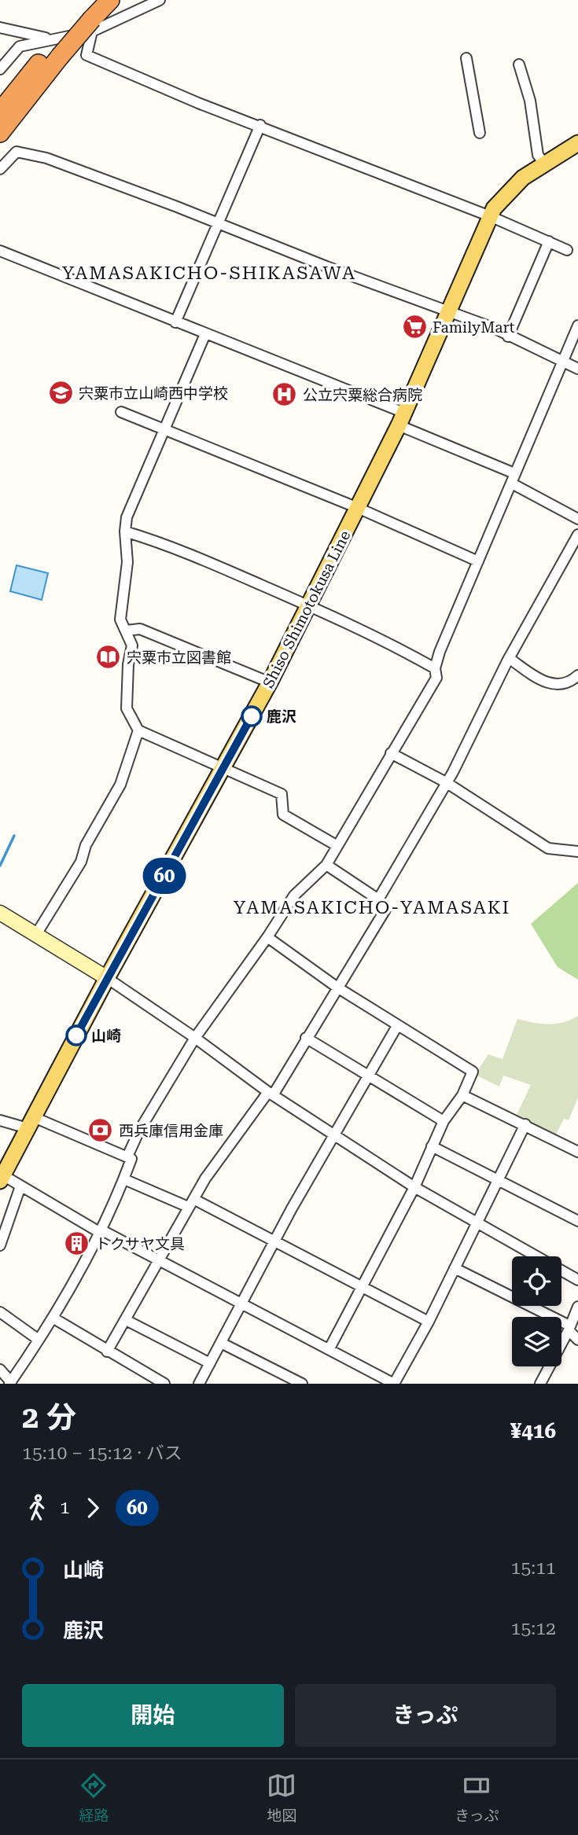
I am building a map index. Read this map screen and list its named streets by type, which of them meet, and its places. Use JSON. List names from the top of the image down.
{
  "streets": {
    "main road": ["Shiso Shimotokusa Line"]
  },
  "districts": ["YAMASAKICHO-SHIKASAWA", "YAMASAKICHO-YAMASAKI"],
  "places": {
    "supermarket": ["FamilyMart"],
    "school or university": ["宍粟市立山崎西中学校"],
    "hospital": ["公立宍粟総合病院"],
    "library": ["宍粟市立図書館"],
    "other": ["鹿沢", "山崎"],
    "bank": ["西兵庫信用金庫"],
    "building": ["トクサヤ文具"]
  },
  "lines": ["bus line 60"],
  "page": {
    "on_map": "60",
    "heading": ["2 分", "15:10 – 15:12 · バス", "¥416"],
    "legs": ["1", "60"],
    "list": [
      {
        "name": "山崎",
        "value": "15:11"
      },
      {
        "name": "鹿沢",
        "value": "15:12"
      }
    ],
    "buttons": ["開始", "きっぷ"],
    "tabs": ["経路", "地図", "きっぷ"]
  }
}
